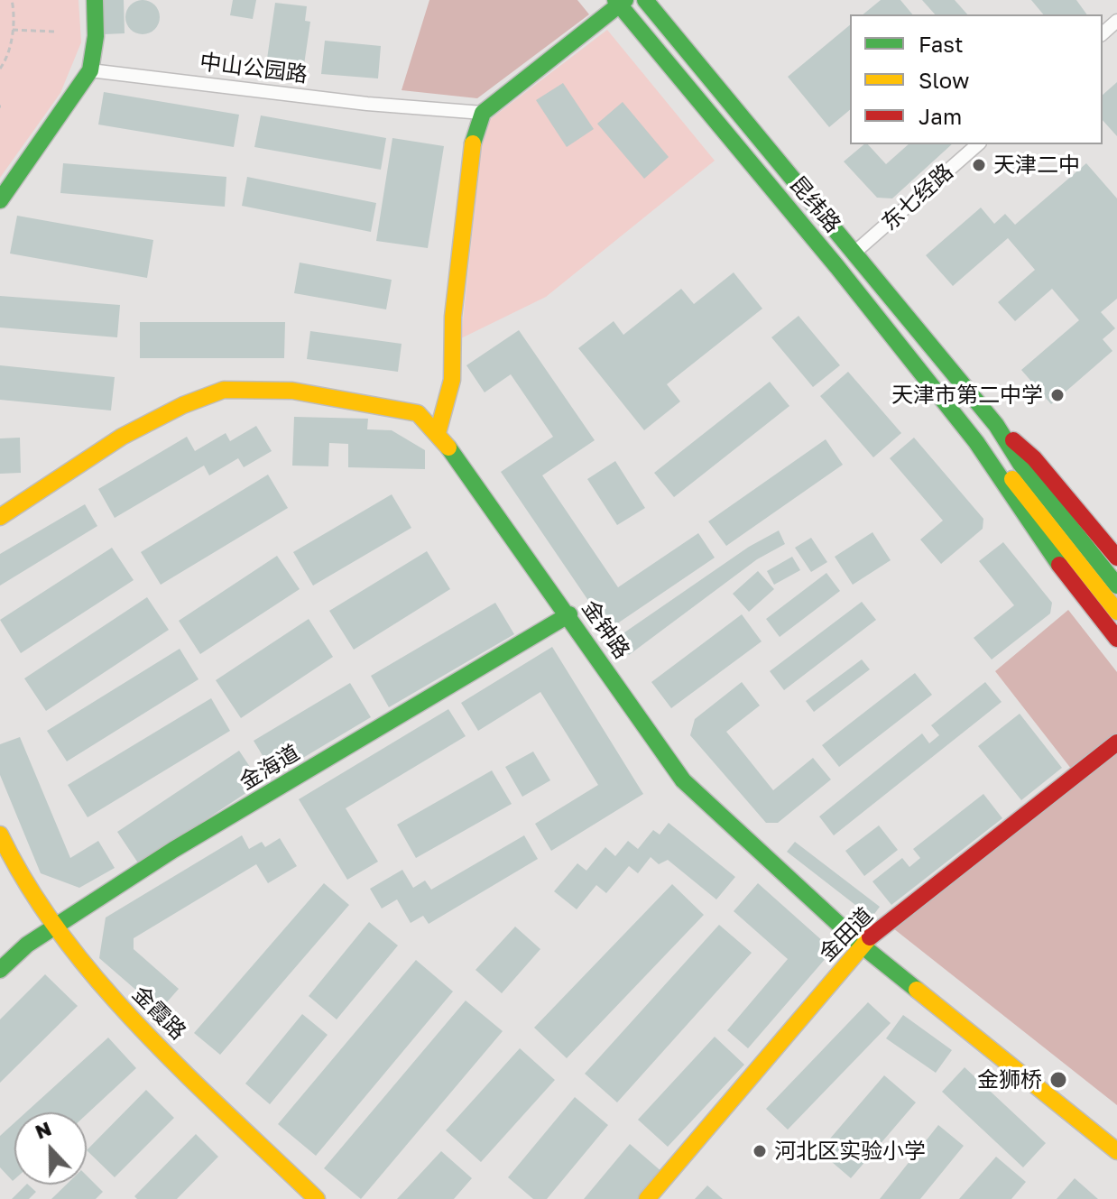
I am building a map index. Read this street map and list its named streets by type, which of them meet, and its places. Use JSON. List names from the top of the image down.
{
  "streets": {
    "street": [
      "中山公园路",
      "东七经路",
      "昆纬路",
      "金钟路",
      "金海道",
      "金田道",
      "金霞路"
    ]
  },
  "crossings": [
    ["东七经路", "昆纬路"],
    ["金钟路", "金海道"],
    ["金钟路", "金田道"],
    ["金海道", "金霞路"]
  ],
  "places": [
    "天津二中",
    "天津市第二中学",
    "金狮桥",
    "河北区实验小学"
  ],
  "legend": ["Fast", "Slow", "Jam"],
  "north": "top"
}
